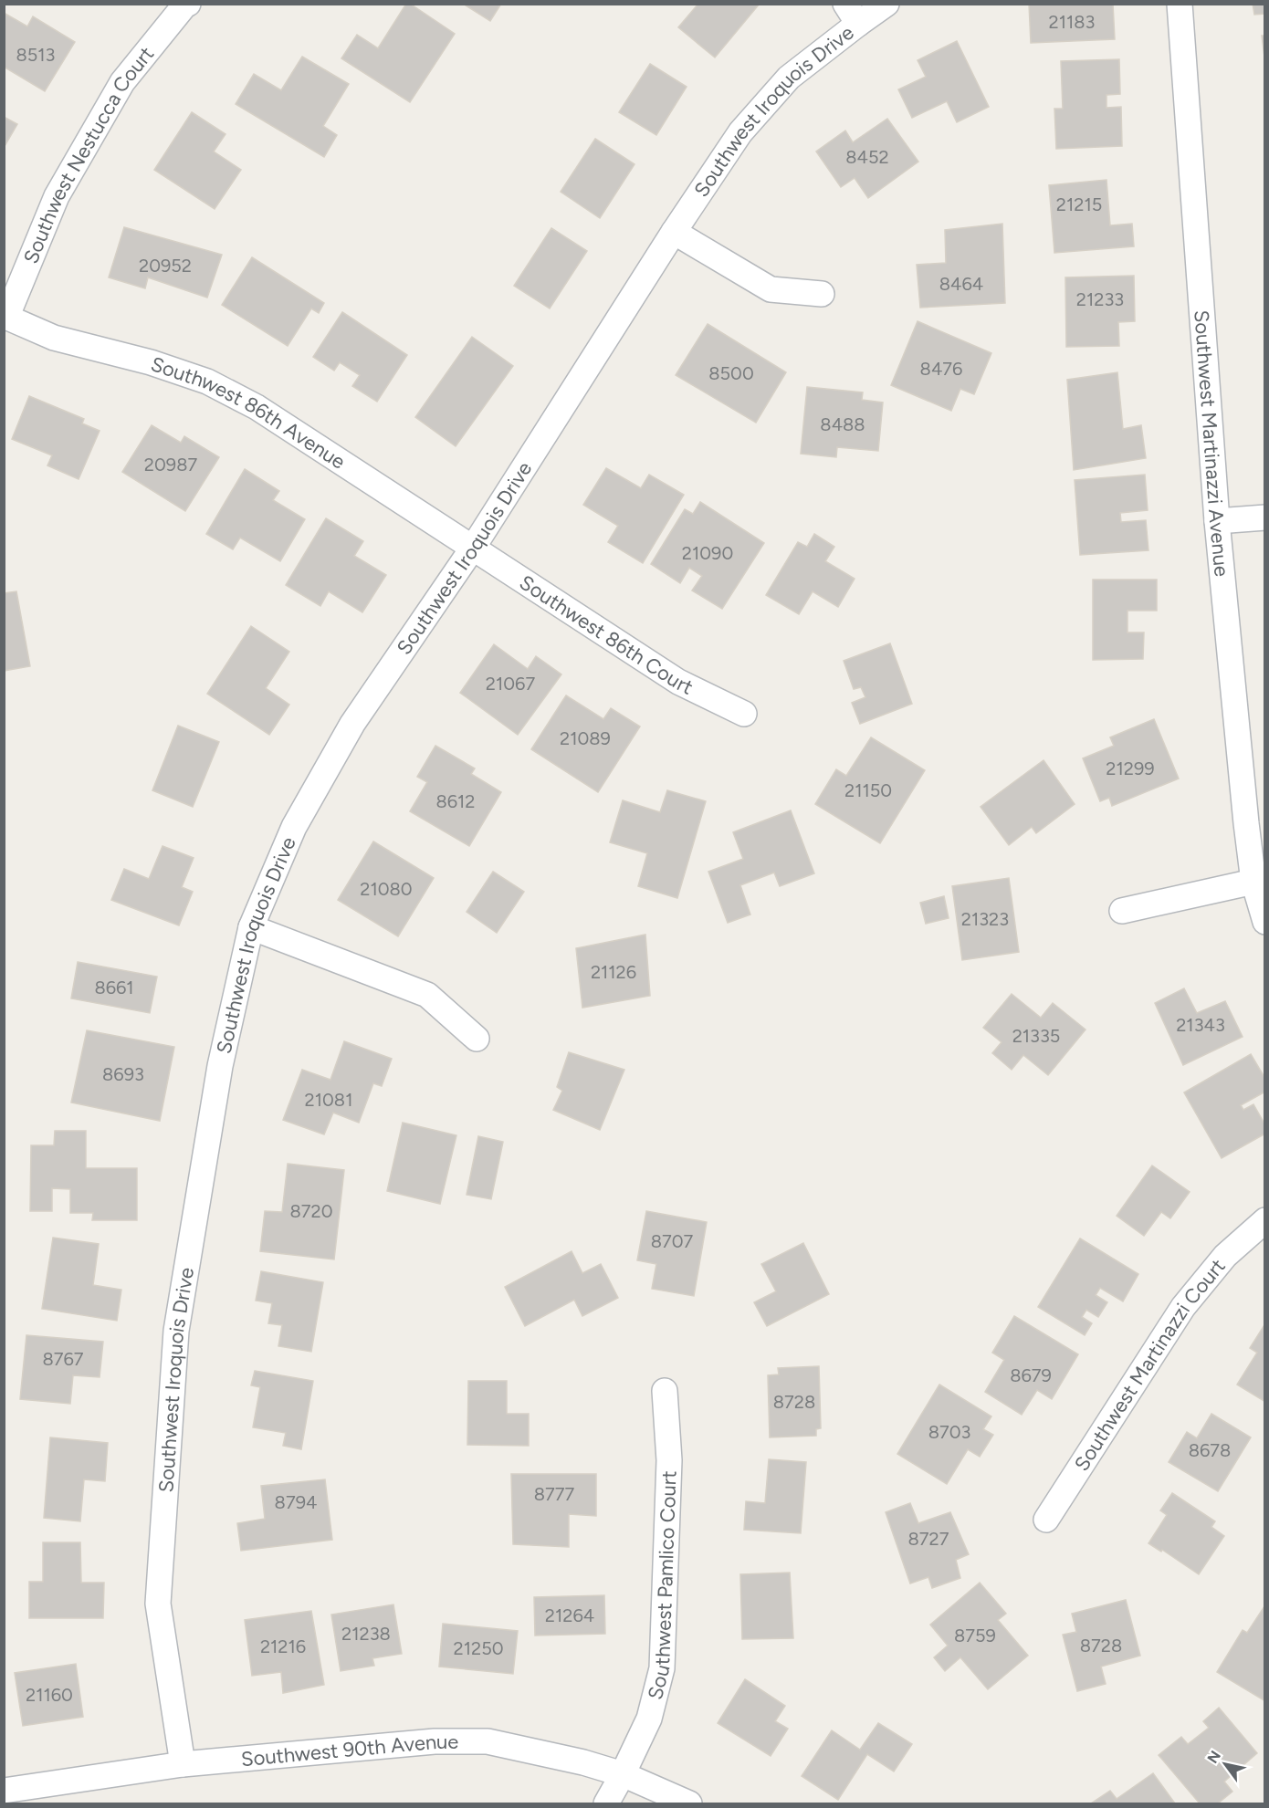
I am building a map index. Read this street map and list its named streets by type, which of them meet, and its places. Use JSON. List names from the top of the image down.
{
  "streets": {
    "street": [
      "Southwest Iroquois Drive",
      "Southwest Nestucca Court",
      "Southwest 86th Avenue",
      "Southwest Martinazzi Avenue",
      "Southwest 86th Court",
      "Southwest Martinazzi Court",
      "Southwest Pamlico Court",
      "Southwest 90th Avenue"
    ]
  },
  "crossings": [
    ["Southwest Iroquois Drive", "Southwest 86th Avenue"],
    ["Southwest Iroquois Drive", "Southwest 86th Court"],
    ["Southwest Iroquois Drive", "Southwest 90th Avenue"],
    ["Southwest Nestucca Court", "Southwest 86th Avenue"],
    ["Southwest 86th Avenue", "Southwest 86th Court"],
    ["Southwest Pamlico Court", "Southwest 90th Avenue"]
  ],
  "house_numbers": [
    "21183",
    "8513",
    "8452",
    "21215",
    "20952",
    "8464",
    "21233",
    "8476",
    "8500",
    "8488",
    "20987",
    "21090",
    "21067",
    "21089",
    "21299",
    "21150",
    "8612",
    "21080",
    "21323",
    "21126",
    "8661",
    "21343",
    "21335",
    "8693",
    "21081",
    "8720",
    "8707",
    "8767",
    "8679",
    "8728",
    "8703",
    "8678",
    "8777",
    "8794",
    "8727",
    "21264",
    "21238",
    "8759",
    "8728",
    "21216",
    "21250",
    "21160"
  ],
  "north": "top left"
}
